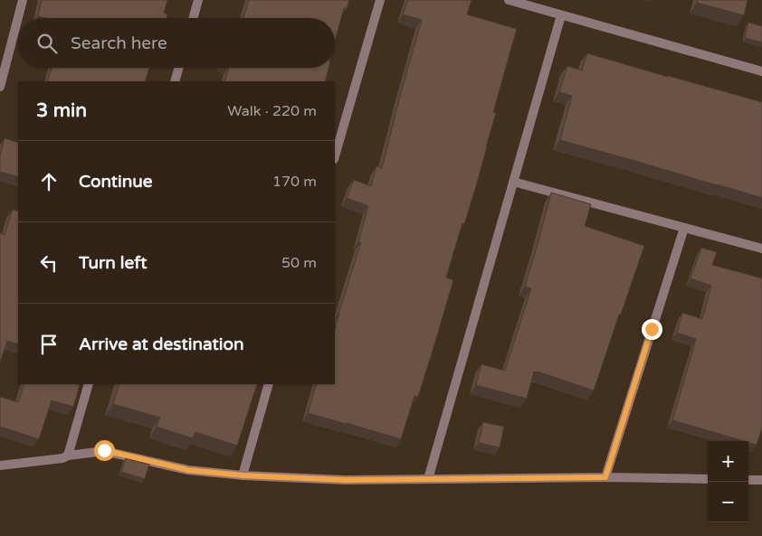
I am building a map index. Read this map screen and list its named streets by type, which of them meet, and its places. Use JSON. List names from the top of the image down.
{
  "page": {
    "search": "Search here",
    "heading": ["3 min", "Walk · 220 m"],
    "list": [
      ["Continue", "170 m"],
      ["Turn left", "50 m"],
      "Arrive at destination"
    ],
    "map_buttons": ["+", "−"]
  }
}
